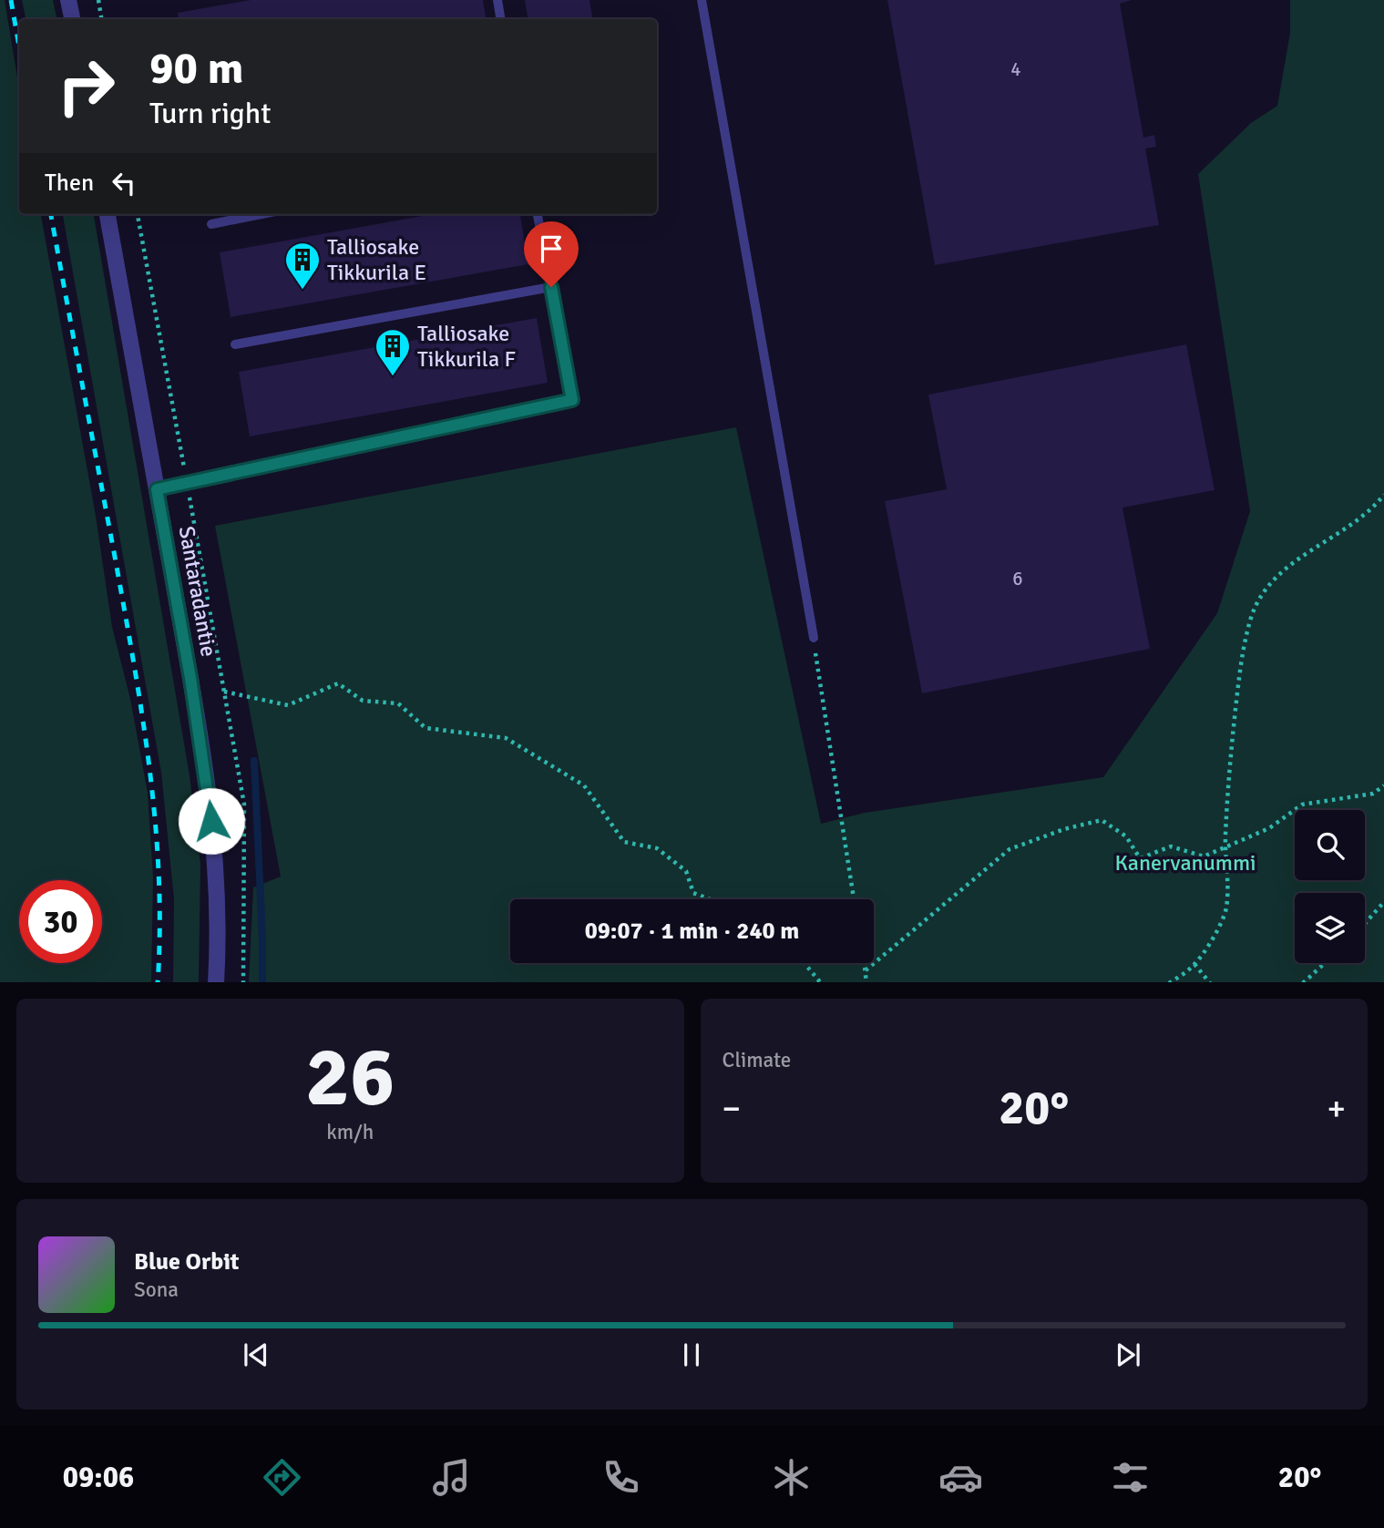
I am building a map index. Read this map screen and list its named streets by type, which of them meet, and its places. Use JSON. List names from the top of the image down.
{
  "streets": {
    "street": ["Santaradantie"]
  },
  "parks": ["Kanervanummi"],
  "places": {
    "building": ["Talliosake Tikkurila E", "Talliosake Tikkurila F"]
  },
  "house_numbers": ["4", "6"],
  "page": {
    "turn": ["90 m", "Turn right"],
    "then": "Then",
    "limit": "30",
    "trip": "09:07 · 1 min · 240 m",
    "tile": [
      ["26", "km/h"],
      "Climate"
    ],
    "heat": ["−", "20°", "+"],
    "song": ["Blue Orbit", "Sona"],
    "tabs": ["09:06", "20°"]
  }
}
